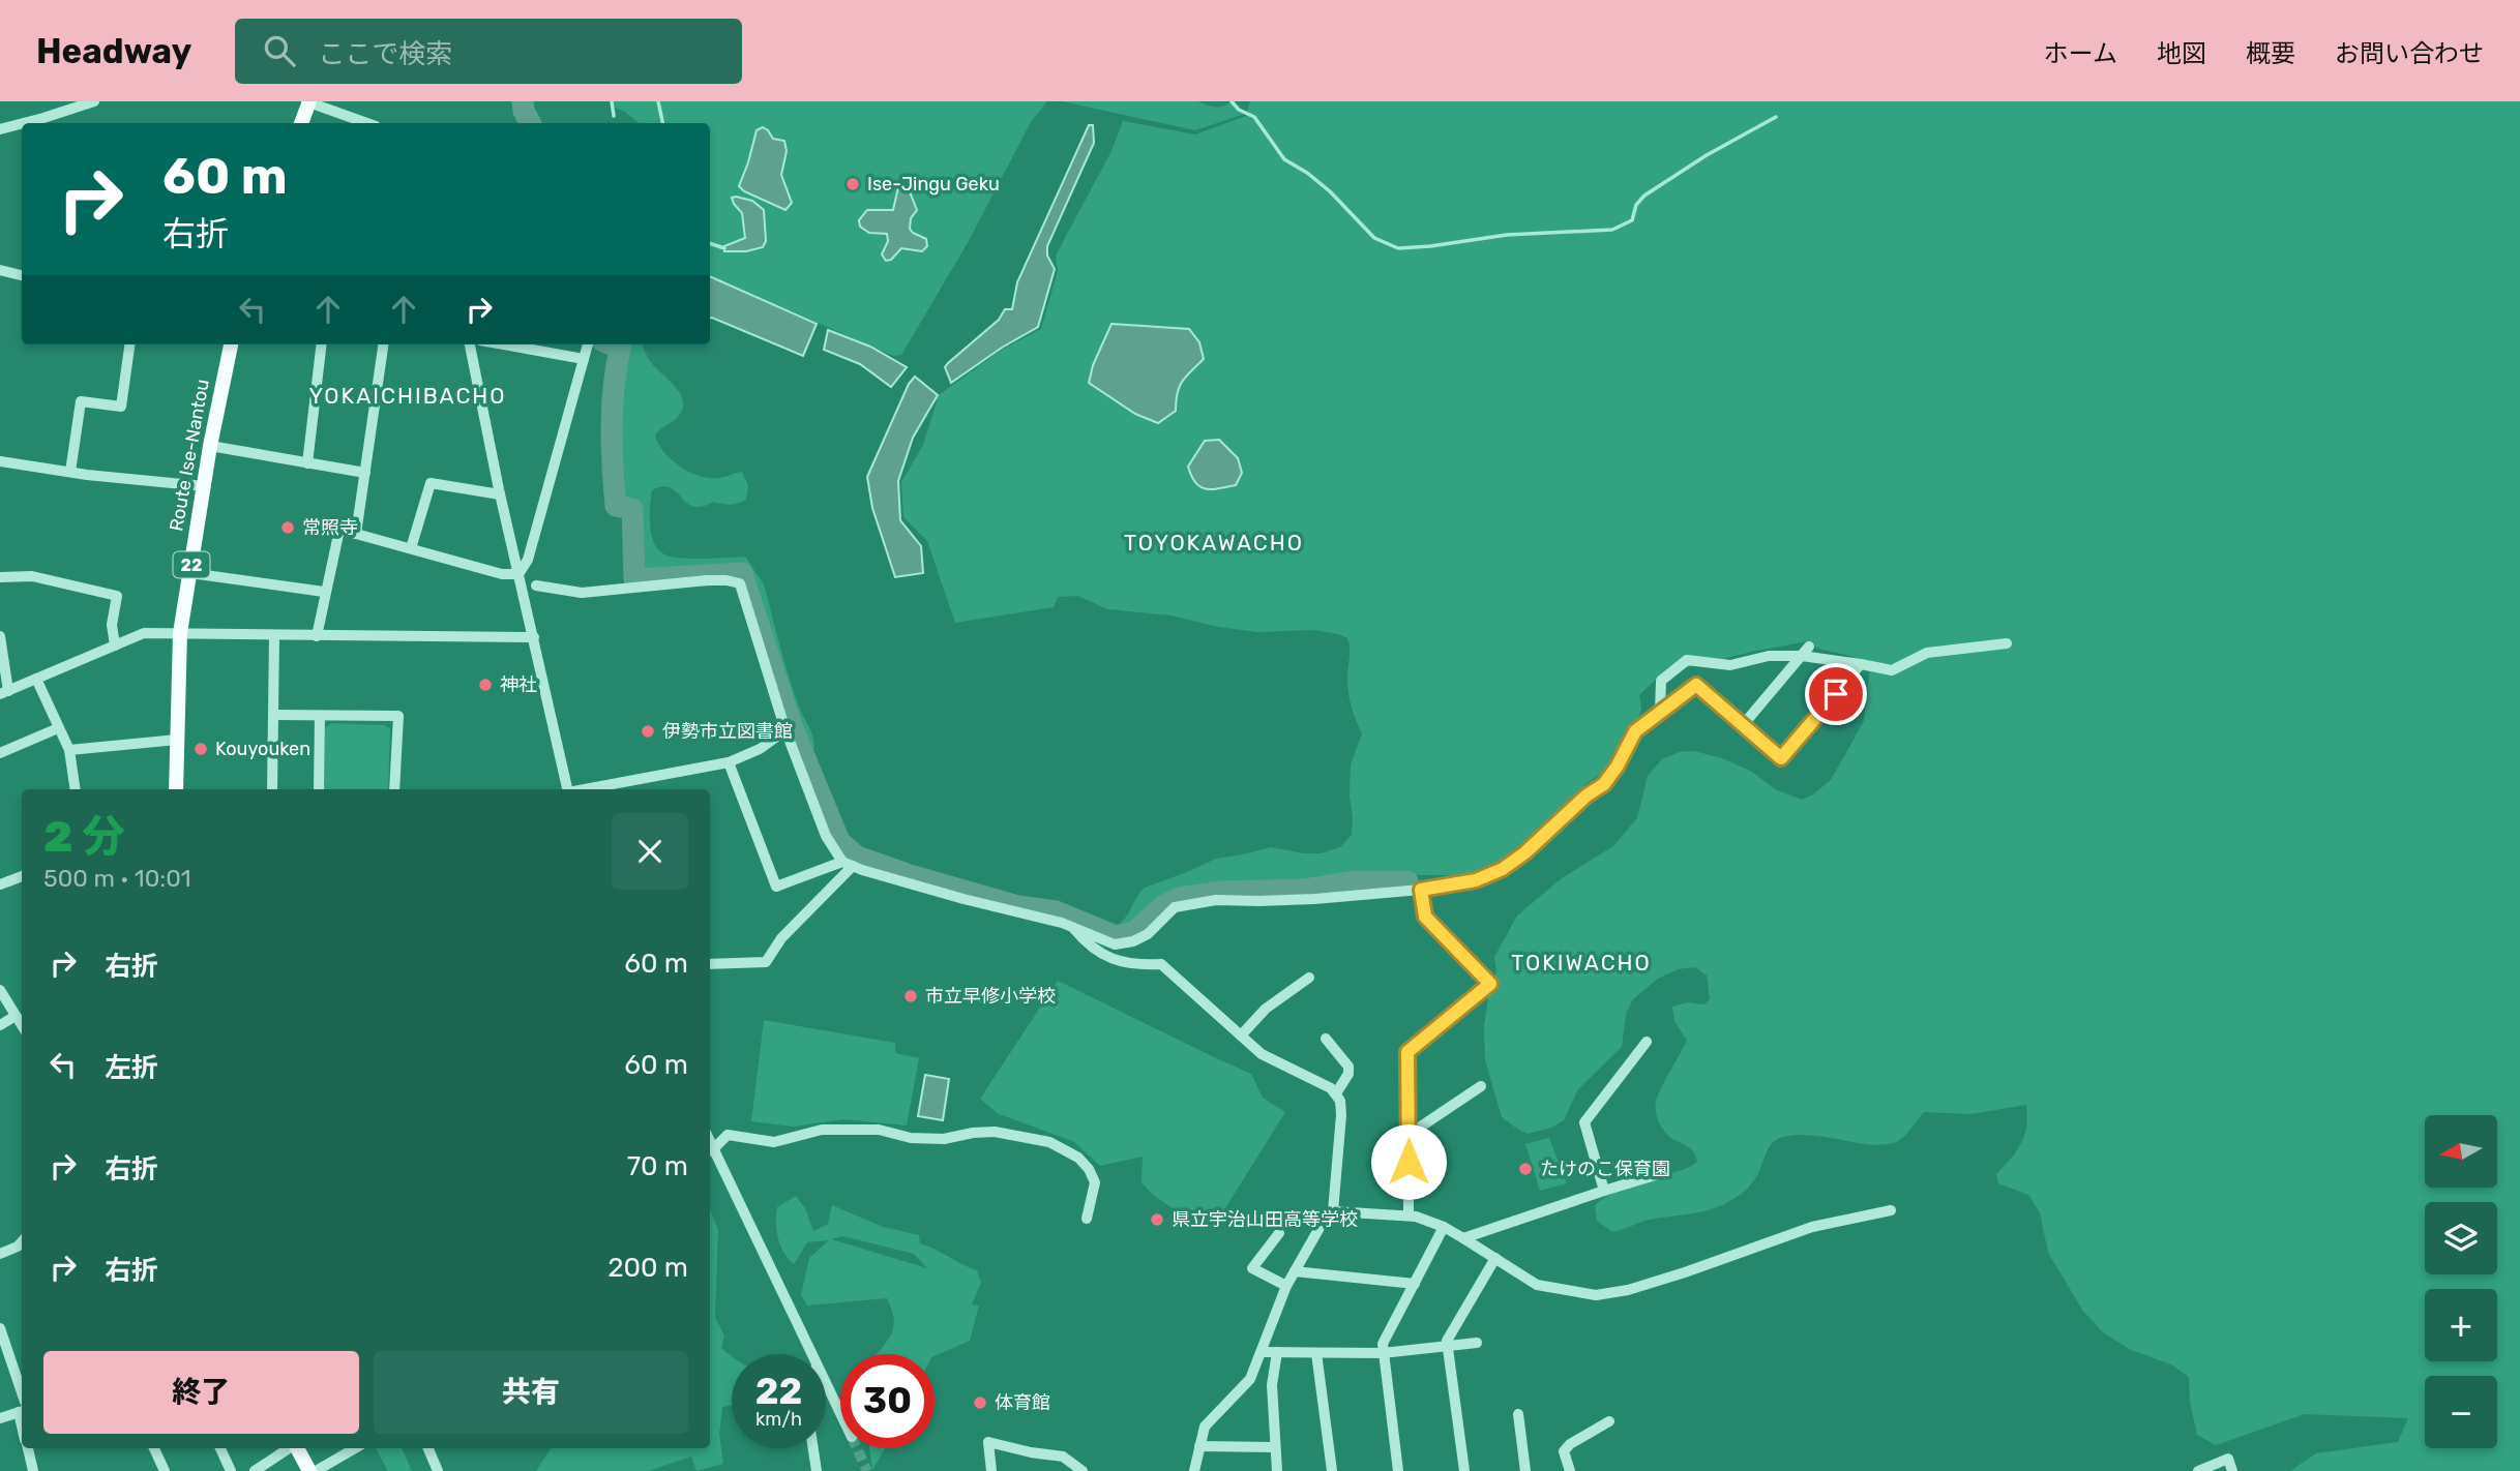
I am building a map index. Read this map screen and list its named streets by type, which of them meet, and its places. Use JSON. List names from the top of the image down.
{
  "streets": {
    "main road": ["Route Ise-Nantou", "22"]
  },
  "districts": ["YOKAICHIBACHO", "TOYOKAWACHO", "TOKIWACHO"],
  "places": [
    "Ise-Jingu Geku",
    "常照寺",
    "神社",
    "伊勢市立図書館",
    "Kouyouken",
    "市立早修小学校",
    "たけのこ保育園",
    "県立宇治山田高等学校",
    "体育館"
  ],
  "north": "left",
  "page": {
    "header": "Headway",
    "search": "ここで検索",
    "nav": [
      "ホーム",
      "地図",
      "概要",
      "お問い合わせ"
    ],
    "turn": ["60 m", "右折"],
    "heading": ["2 分", "500 m · 10:01"],
    "list": [
      {
        "name": "右折",
        "value": "60 m"
      },
      {
        "name": "左折",
        "value": "60 m"
      },
      {
        "name": "右折",
        "value": "70 m"
      },
      {
        "name": "右折",
        "value": "200 m"
      }
    ],
    "map_buttons": ["+", "−"],
    "buttons": ["終了", "共有"],
    "speed": "22 km/h",
    "limit": "30"
  }
}
